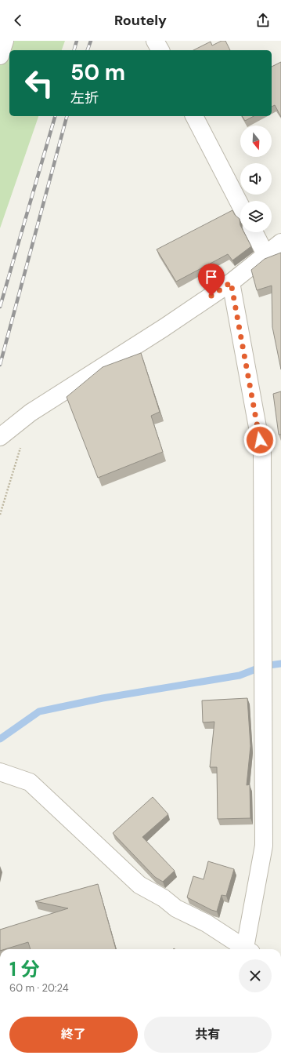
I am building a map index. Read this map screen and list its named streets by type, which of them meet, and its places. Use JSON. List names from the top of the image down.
{
  "north": "bottom",
  "page": {
    "header": "Routely",
    "turn": ["50 m", "左折"],
    "heading": ["1 分", "60 m · 20:24"],
    "buttons": ["終了", "共有"]
  }
}
